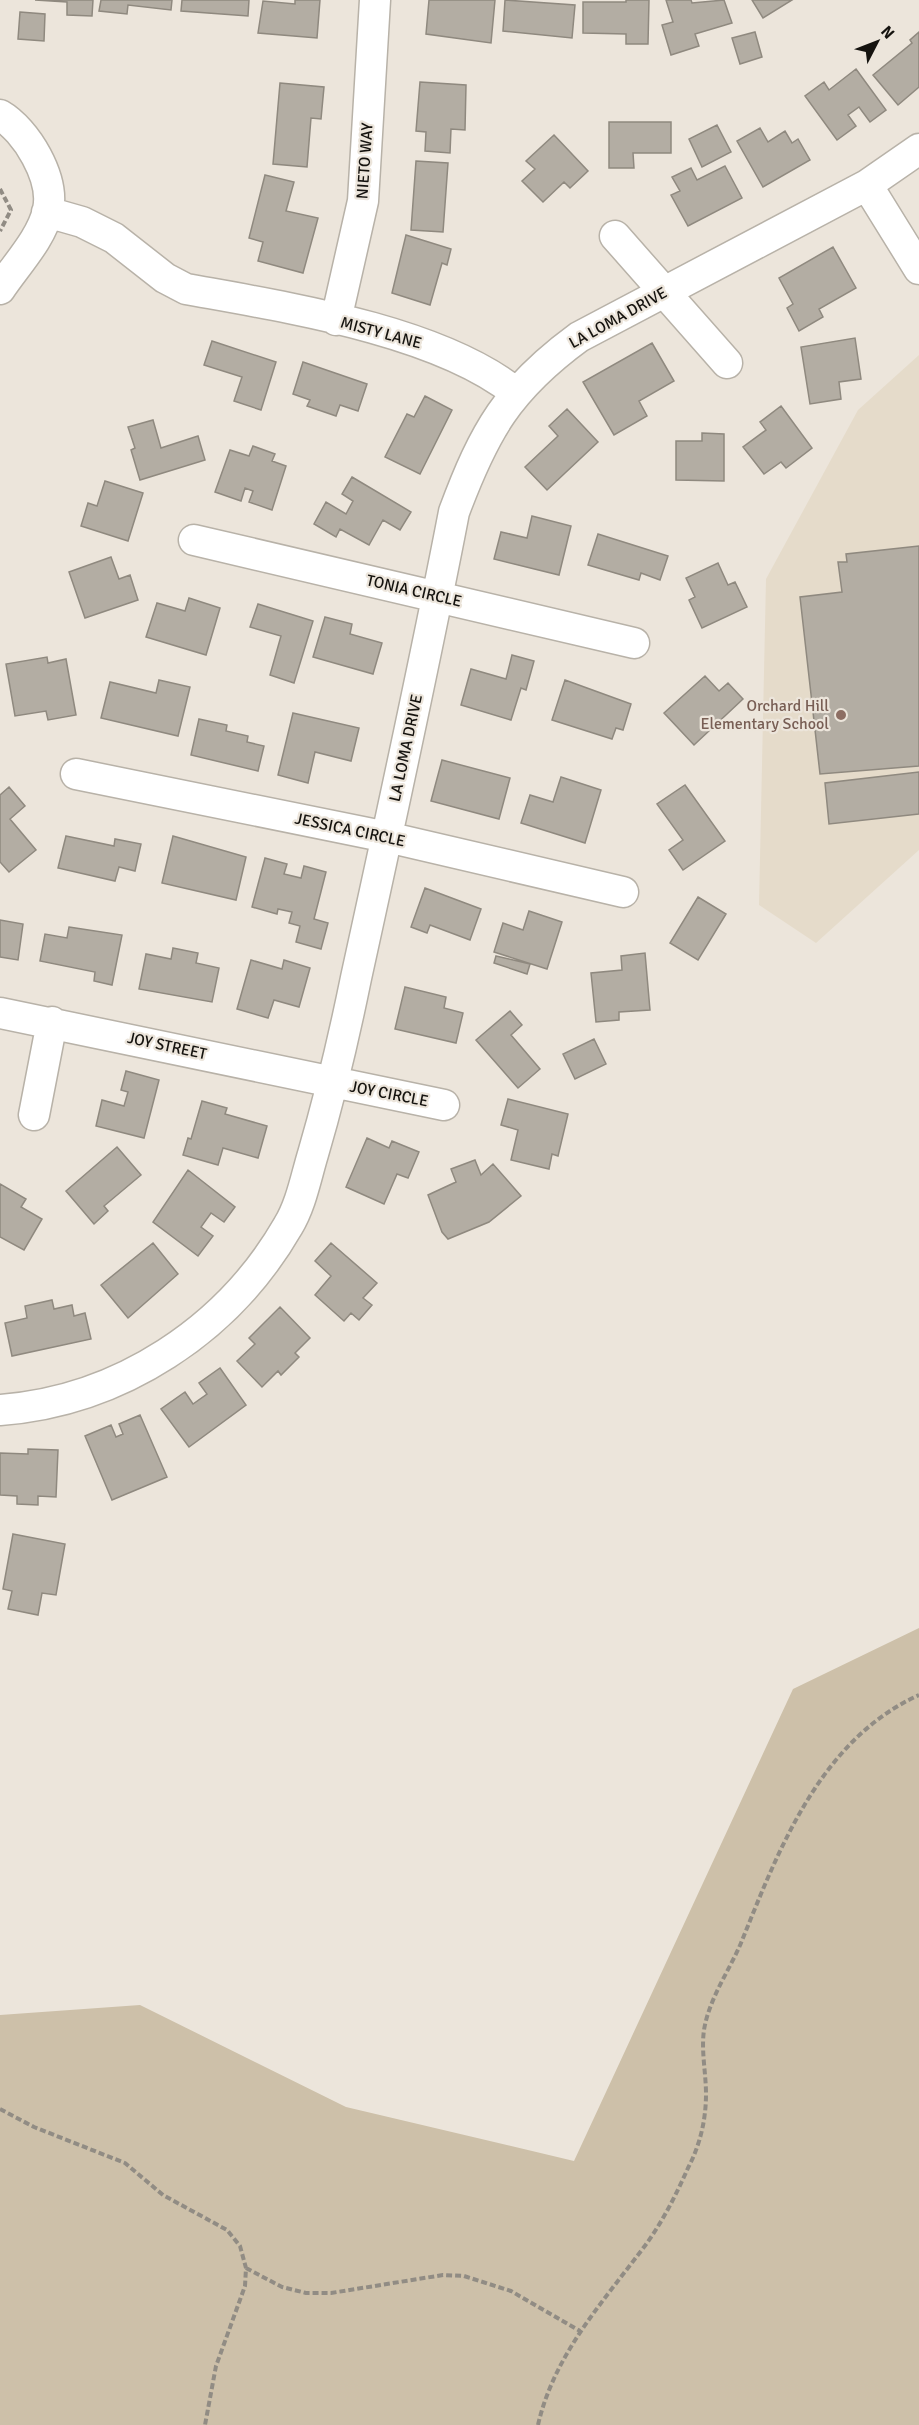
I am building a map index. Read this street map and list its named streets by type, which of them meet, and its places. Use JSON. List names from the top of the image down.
{
  "streets": {
    "street": [
      "NIETO WAY",
      "LA LOMA DRIVE",
      "MISTY LANE",
      "TONIA CIRCLE",
      "JESSICA CIRCLE",
      "JOY STREET",
      "JOY CIRCLE"
    ]
  },
  "crossings": [
    ["NIETO WAY", "MISTY LANE"],
    ["LA LOMA DRIVE", "MISTY LANE"],
    ["LA LOMA DRIVE", "TONIA CIRCLE"],
    ["LA LOMA DRIVE", "JESSICA CIRCLE"],
    ["LA LOMA DRIVE", "JOY STREET"],
    ["LA LOMA DRIVE", "JOY CIRCLE"],
    ["JOY STREET", "JOY CIRCLE"]
  ],
  "places": ["Orchard Hill Elementary School"],
  "north": "top right"
}
